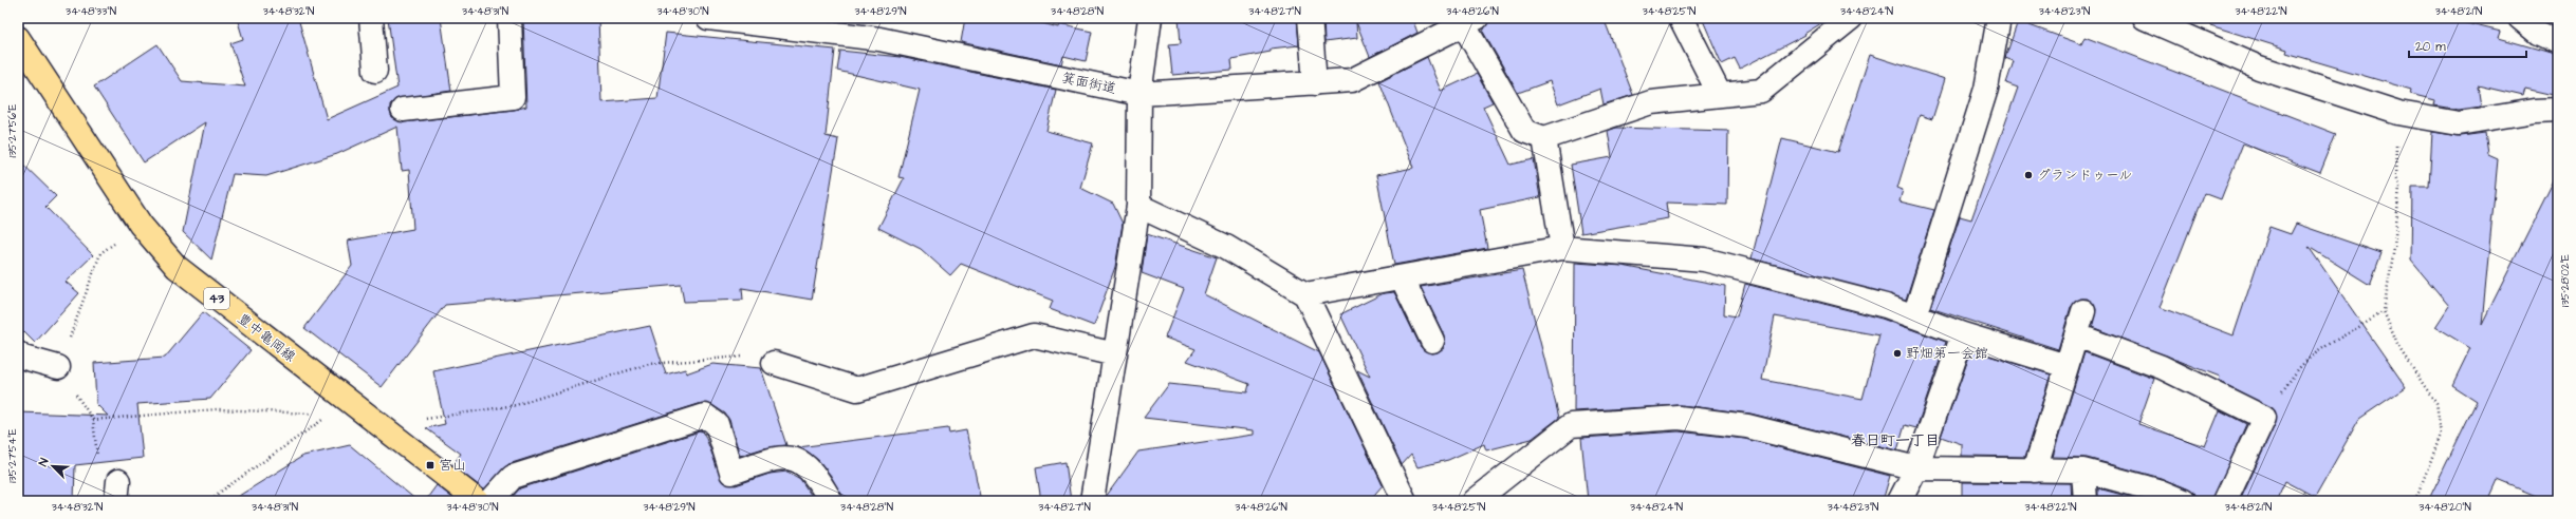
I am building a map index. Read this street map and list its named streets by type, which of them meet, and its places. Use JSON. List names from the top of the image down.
{
  "streets": {
    "main road": ["43", "豊中亀岡線"],
    "street": ["箕面街道"]
  },
  "districts": ["春日町一丁目"],
  "places": {
    "other": ["グランドゥール", "野畑第一会館"],
    "transit": ["宮山"]
  },
  "scale_bar": "20 m",
  "north": "top left",
  "coordinates": [
    "34°48'33\"N",
    "34°48'32\"N",
    "34°48'31\"N",
    "34°48'30\"N",
    "34°48'29\"N",
    "34°48'28\"N",
    "34°48'27\"N",
    "34°48'26\"N",
    "34°48'25\"N",
    "34°48'24\"N",
    "34°48'23\"N",
    "34°48'22\"N",
    "34°48'21\"N",
    "135°27'56\"E",
    "135°28'02\"E",
    "135°27'54\"E",
    "34°48'20\"N"
  ]
}
